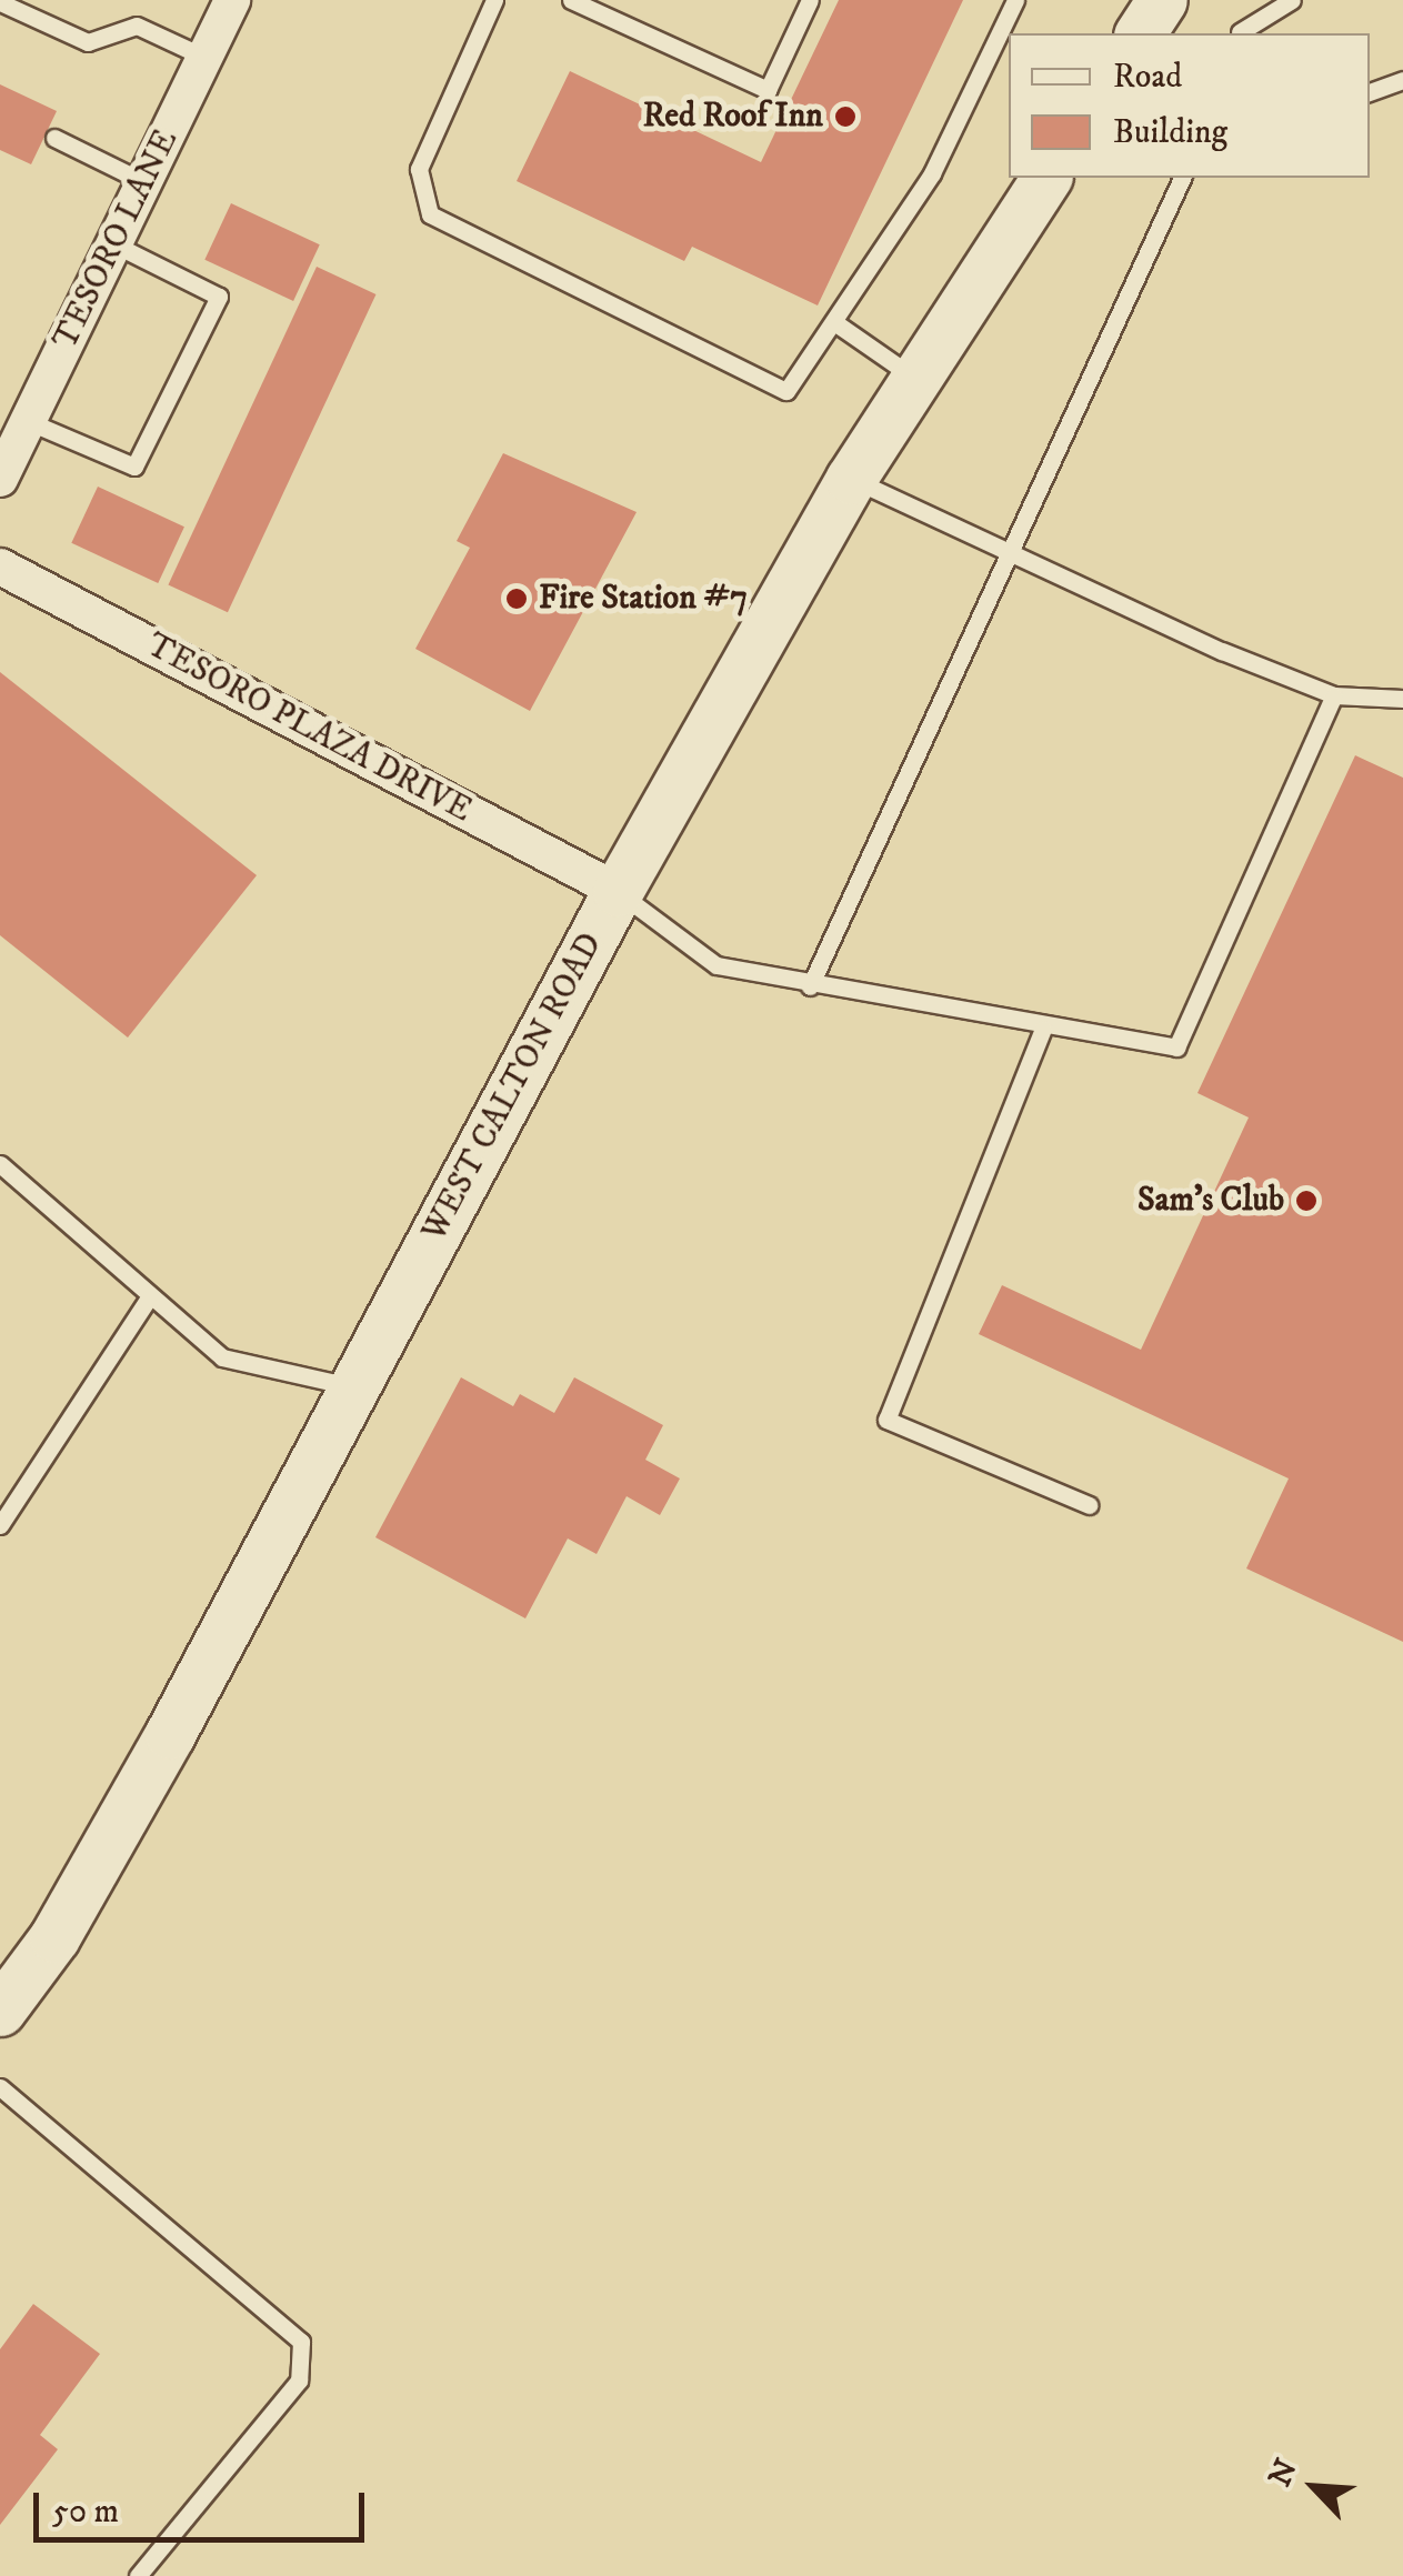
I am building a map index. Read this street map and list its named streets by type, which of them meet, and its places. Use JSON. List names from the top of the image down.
{
  "streets": {
    "main road": ["WEST CALTON ROAD"],
    "street": ["TESORO LANE", "TESORO PLAZA DRIVE"]
  },
  "crossings": [
    ["TESORO PLAZA DRIVE", "WEST CALTON ROAD"]
  ],
  "places": ["Red Roof Inn", "Fire Station #7", "Sam's Club"],
  "legend": ["Road", "Building"],
  "scale_bar": "50 m",
  "north": "top left"
}
